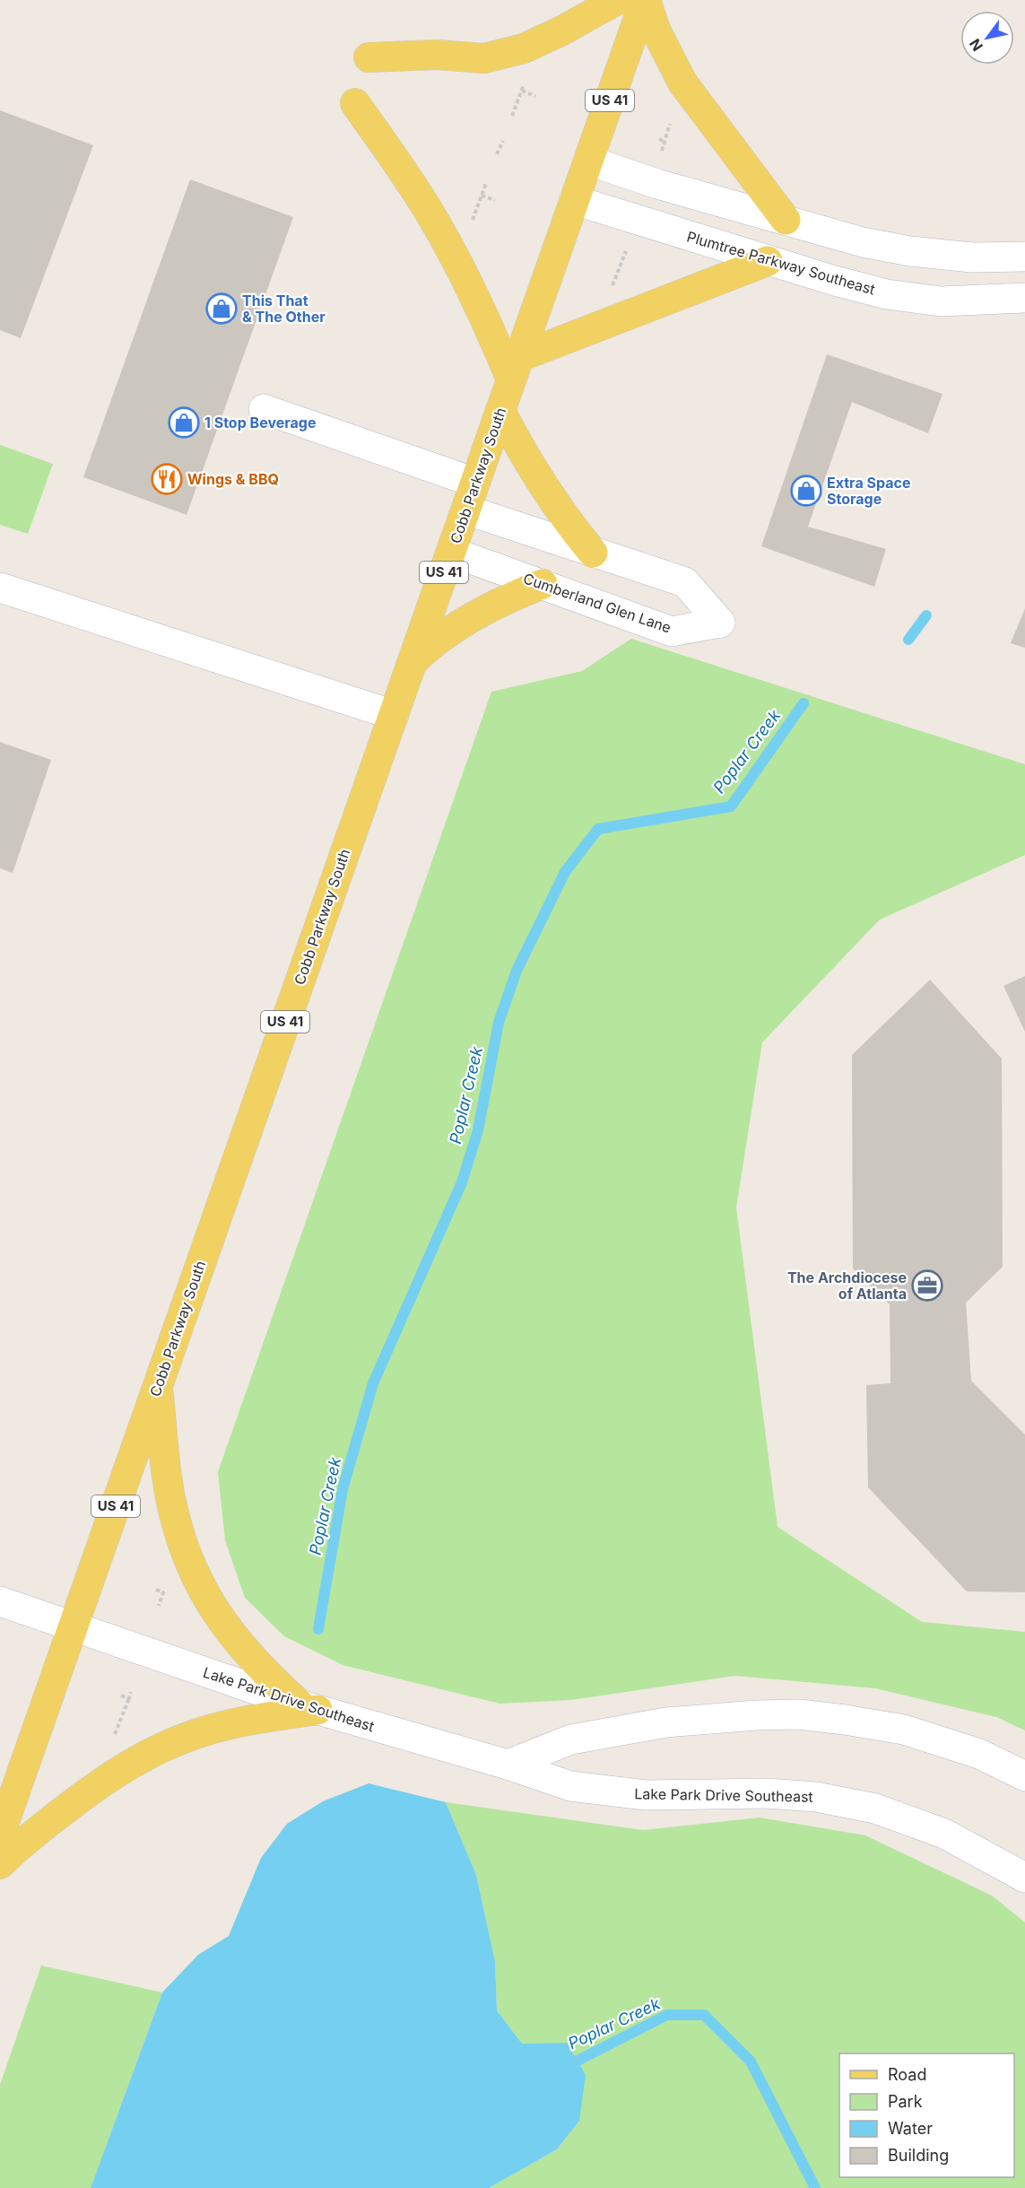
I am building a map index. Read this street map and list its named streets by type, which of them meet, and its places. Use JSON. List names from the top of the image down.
{
  "streets": {
    "main road": ["US 41", "Cobb Parkway South"],
    "street": ["Plumtree Parkway Southeast", "Cumberland Glen Lane", "Lake Park Drive Southeast"]
  },
  "crossings": [
    ["Plumtree Parkway Southeast", "Cobb Parkway South"],
    ["Cobb Parkway South", "Cumberland Glen Lane"],
    ["Cobb Parkway South", "Lake Park Drive Southeast"]
  ],
  "water": ["Poplar Creek"],
  "places": {
    "shop": ["This That & The Other", "1 Stop Beverage", "Extra Space Storage"],
    "restaurant": ["Wings & BBQ"],
    "office": ["The Archdiocese of Atlanta"]
  },
  "legend": [
    "Road",
    "Park",
    "Water",
    "Building"
  ],
  "north": "bottom left"
}
